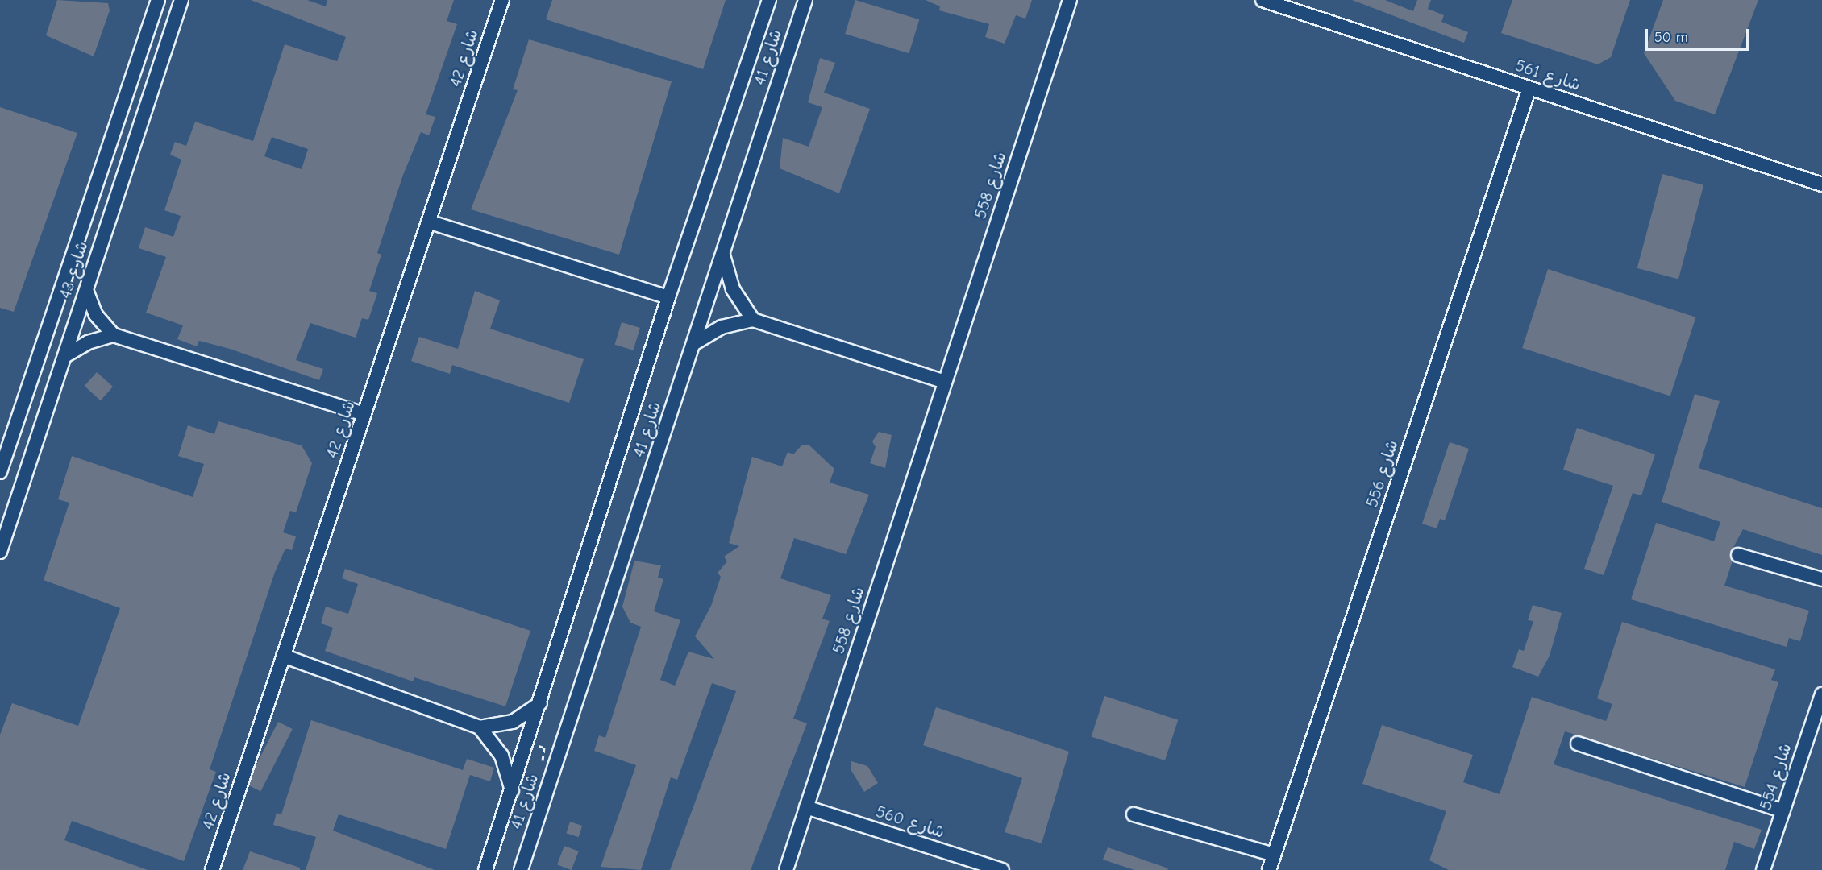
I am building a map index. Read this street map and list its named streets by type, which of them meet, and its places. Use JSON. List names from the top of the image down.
{
  "streets": {
    "street": [
      "شارع 41",
      "شارع 42",
      "شارع 561",
      "شارع 558",
      "شارع 43",
      "شارع 556",
      "شارع 554",
      "شارع 560"
    ]
  },
  "crossings": [
    ["شارع 561", "شارع 556"],
    ["شارع 558", "شارع 560"]
  ],
  "scale_bar": "50 m"
}
